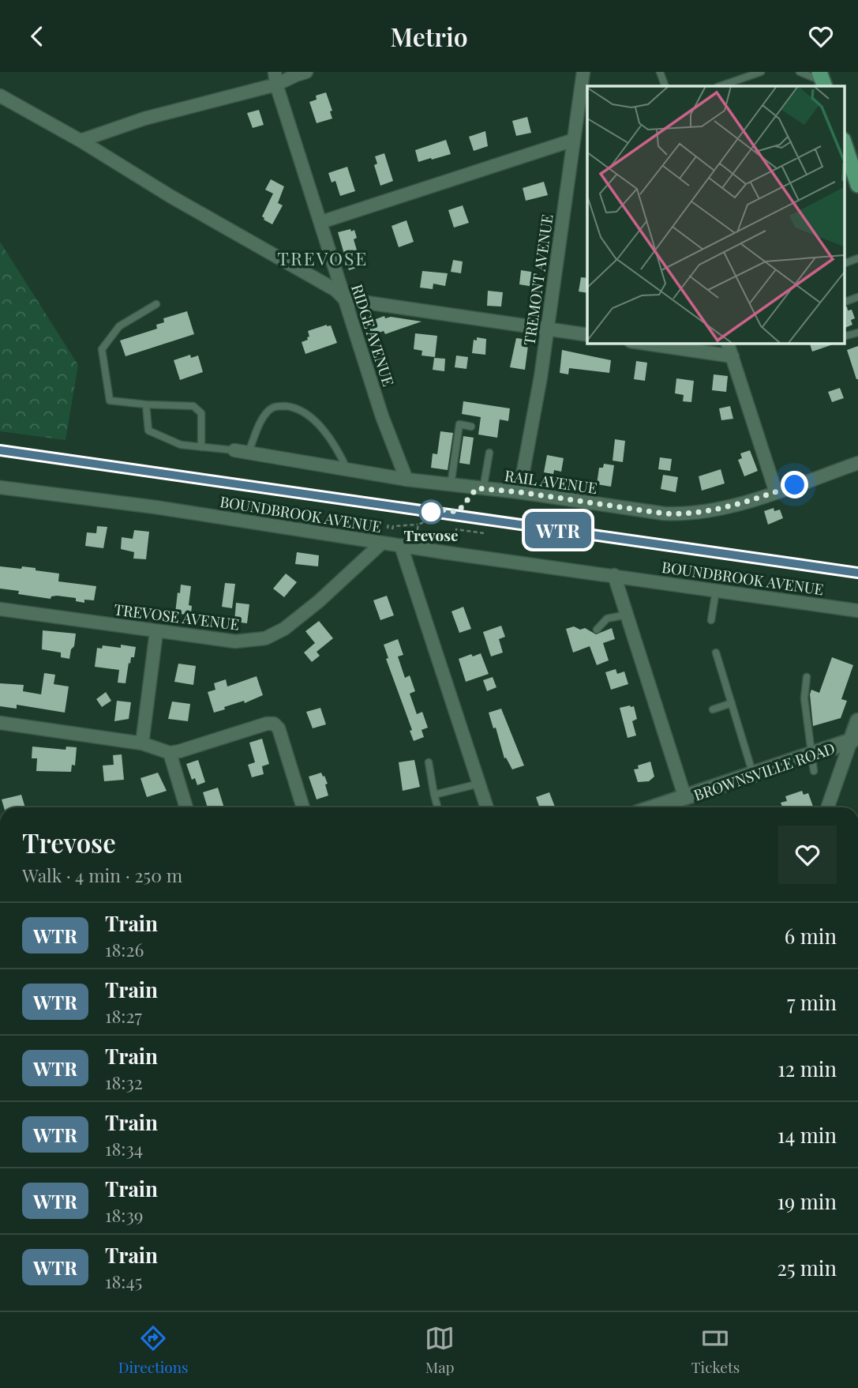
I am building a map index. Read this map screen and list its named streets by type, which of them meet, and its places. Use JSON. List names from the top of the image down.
{
  "streets": {
    "street": [
      "TREMONT AVENUE",
      "RIDGE AVENUE",
      "RAIL AVENUE",
      "BOUNDBROOK AVENUE",
      "TREVOSE AVENUE",
      "BROWNSVILLE ROAD"
    ]
  },
  "crossings": [
    ["TREMONT AVENUE", "RAIL AVENUE"],
    ["RIDGE AVENUE", "RAIL AVENUE"],
    ["BOUNDBROOK AVENUE", "TREVOSE AVENUE"]
  ],
  "districts": ["TREVOSE"],
  "places": ["Trevose"],
  "page": {
    "header": "Metrio",
    "on_map": "WTR",
    "heading": ["Trevose", "Walk · 4 min · 250 m"],
    "list": [
      {
        "mark": "WTR",
        "name": "Train",
        "note": "18:26",
        "value": "6 min"
      },
      {
        "mark": "WTR",
        "name": "Train",
        "note": "18:27",
        "value": "7 min"
      },
      {
        "mark": "WTR",
        "name": "Train",
        "note": "18:32",
        "value": "12 min"
      },
      {
        "mark": "WTR",
        "name": "Train",
        "note": "18:34",
        "value": "14 min"
      },
      {
        "mark": "WTR",
        "name": "Train",
        "note": "18:39",
        "value": "19 min"
      },
      {
        "mark": "WTR",
        "name": "Train",
        "note": "18:45",
        "value": "25 min"
      }
    ],
    "tabs": ["Directions", "Map", "Tickets"]
  }
}
